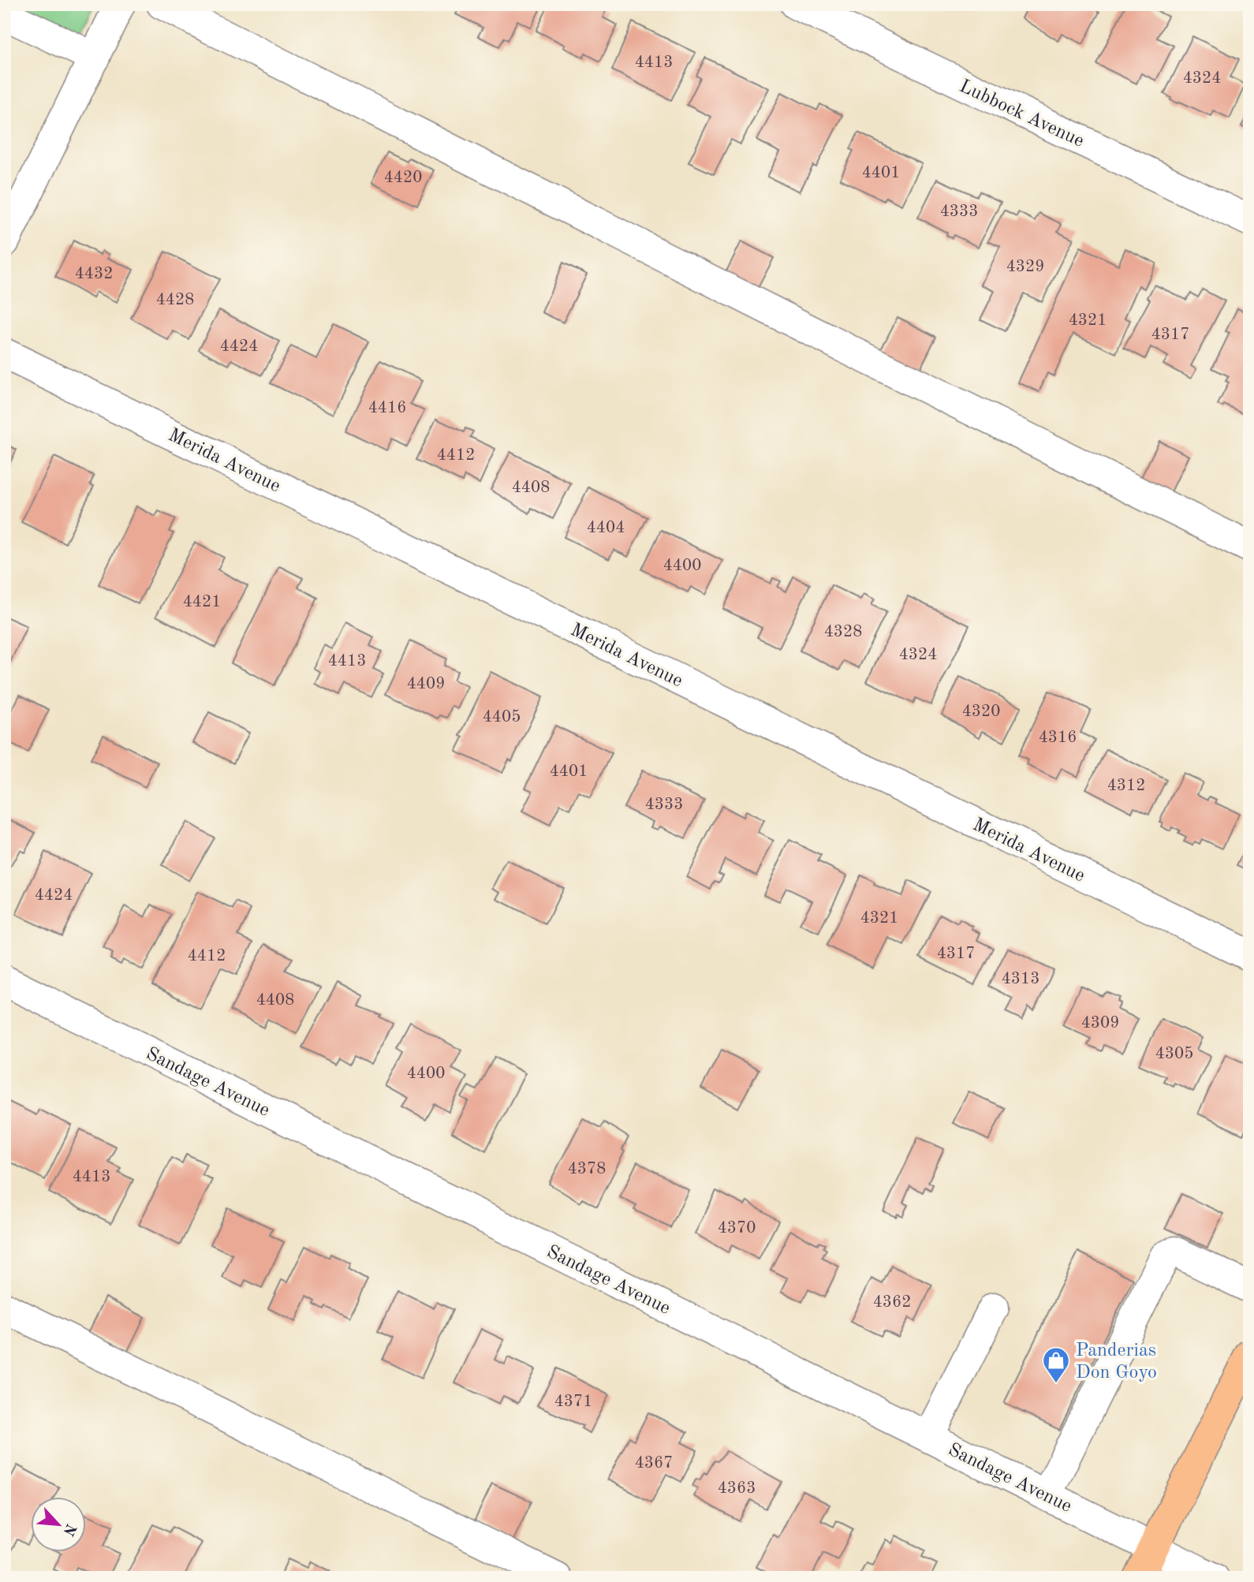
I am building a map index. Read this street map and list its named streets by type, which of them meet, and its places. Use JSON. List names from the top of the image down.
{
  "streets": {
    "street": ["Lubbock Avenue", "Merida Avenue", "Sandage Avenue"]
  },
  "places": {
    "shop": ["Panderias Don Goyo"]
  },
  "house_numbers": [
    "4413",
    "4324",
    "4401",
    "4420",
    "4333",
    "4329",
    "4432",
    "4428",
    "4321",
    "4317",
    "4424",
    "4416",
    "4412",
    "4408",
    "4404",
    "4400",
    "4421",
    "4328",
    "4324",
    "4413",
    "4409",
    "4320",
    "4405",
    "4316",
    "4401",
    "4312",
    "4333",
    "4424",
    "4321",
    "4317",
    "4412",
    "4313",
    "4408",
    "4309",
    "4305",
    "4400",
    "4378",
    "4413",
    "4370",
    "4362",
    "4371",
    "4367",
    "4363"
  ],
  "north": "bottom right"
}
